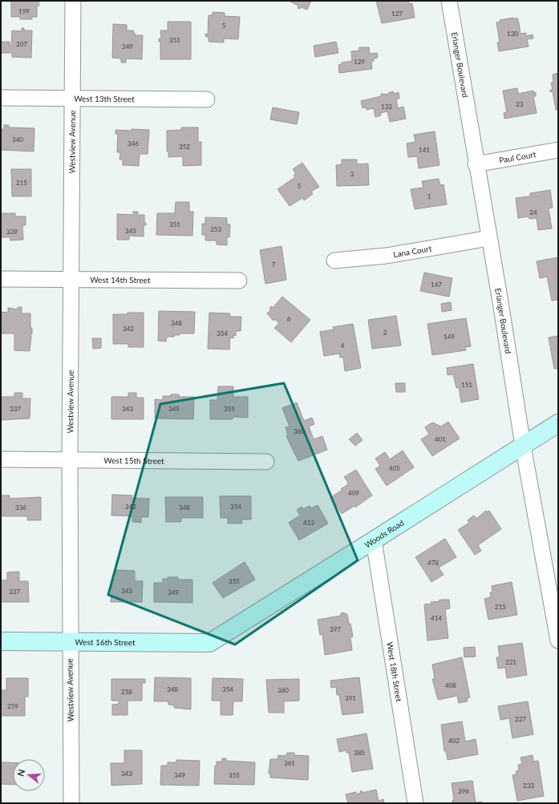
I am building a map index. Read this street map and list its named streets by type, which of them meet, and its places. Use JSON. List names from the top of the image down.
{
  "streets": {
    "street": [
      "Erlanger Boulevard",
      "West 13th Street",
      "Westview Avenue",
      "Paul Court",
      "Lana Court",
      "West 14th Street",
      "West 15th Street",
      "Woods Road",
      "West 16th Street",
      "West 18th Street"
    ]
  },
  "crossings": [
    ["Erlanger Boulevard", "Paul Court"],
    ["Erlanger Boulevard", "Lana Court"],
    ["Erlanger Boulevard", "Woods Road"],
    ["West 13th Street", "Westview Avenue"],
    ["Westview Avenue", "West 14th Street"],
    ["Westview Avenue", "West 15th Street"],
    ["Westview Avenue", "West 16th Street"],
    ["Woods Road", "West 16th Street"],
    ["Woods Road", "West 18th Street"]
  ],
  "house_numbers": [
    "199",
    "127",
    "5",
    "130",
    "351",
    "207",
    "349",
    "129",
    "23",
    "133",
    "340",
    "346",
    "352",
    "141",
    "3",
    "215",
    "5",
    "1",
    "24",
    "351",
    "353",
    "345",
    "339",
    "7",
    "147",
    "6",
    "348",
    "342",
    "2",
    "354",
    "149",
    "4",
    "151",
    "337",
    "343",
    "349",
    "355",
    "360",
    "401",
    "405",
    "409",
    "342",
    "354",
    "336",
    "348",
    "413",
    "478",
    "355",
    "343",
    "337",
    "349",
    "215",
    "414",
    "397",
    "221",
    "408",
    "348",
    "354",
    "360",
    "258",
    "391",
    "259",
    "227",
    "402",
    "385",
    "361",
    "343",
    "349",
    "355",
    "233",
    "396"
  ],
  "north": "left"
}
